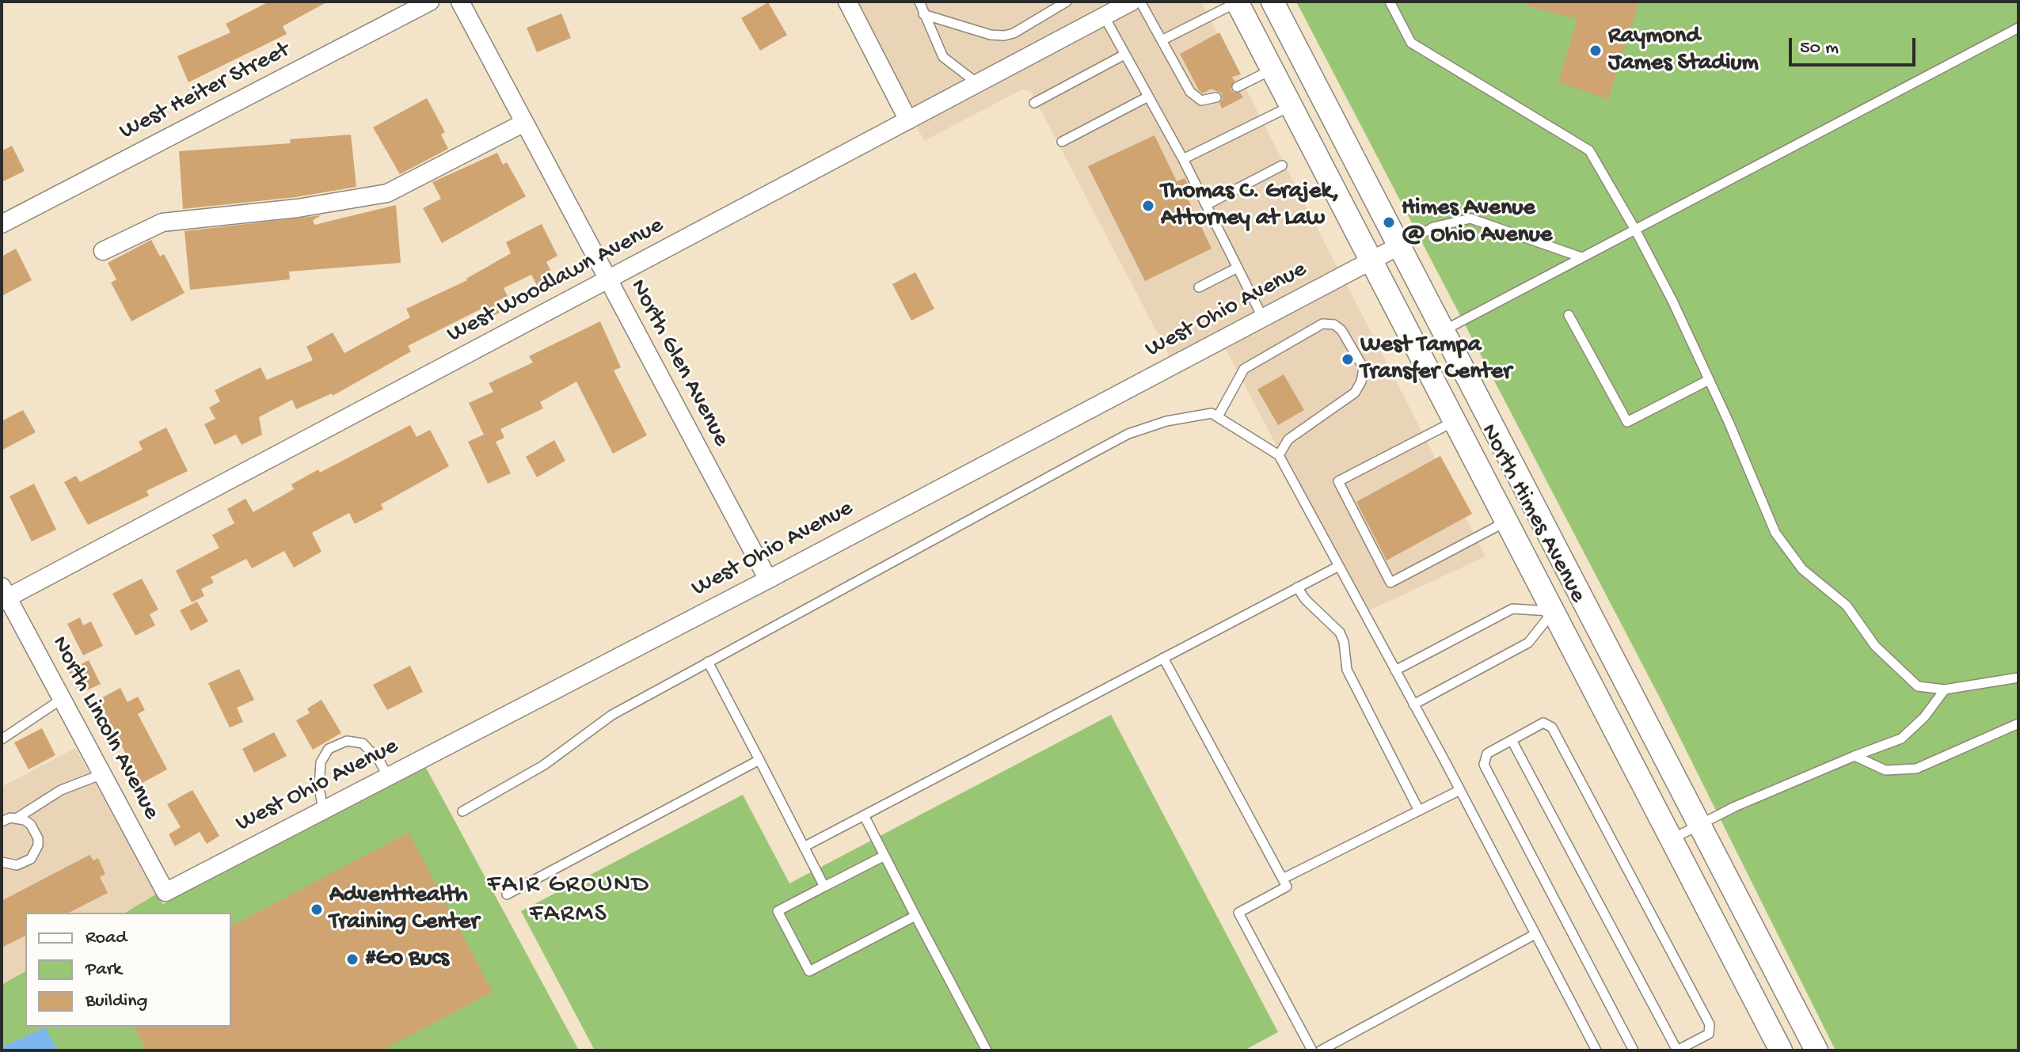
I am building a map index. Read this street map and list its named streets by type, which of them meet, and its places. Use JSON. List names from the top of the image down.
{
  "streets": {
    "street": [
      "West Heiter Street",
      "West Woodlawn Avenue",
      "West Ohio Avenue",
      "North Glen Avenue",
      "North Himes Avenue",
      "North Lincoln Avenue"
    ]
  },
  "crossings": [
    ["West Woodlawn Avenue", "North Glen Avenue"],
    ["West Woodlawn Avenue", "North Lincoln Avenue"],
    ["West Ohio Avenue", "North Glen Avenue"],
    ["West Ohio Avenue", "North Himes Avenue"],
    ["West Ohio Avenue", "North Lincoln Avenue"]
  ],
  "districts": ["FAIR GROUND FARMS"],
  "places": [
    "Raymond James Stadium",
    "Thomas C. Grajek, Attorney at Law",
    "Himes Avenue @ Ohio Avenue",
    "West Tampa Transfer Center",
    "AdventHealth Training Center",
    "#Go Bucs"
  ],
  "legend": ["Road", "Park", "Building"],
  "scale_bar": "50 m"
}
